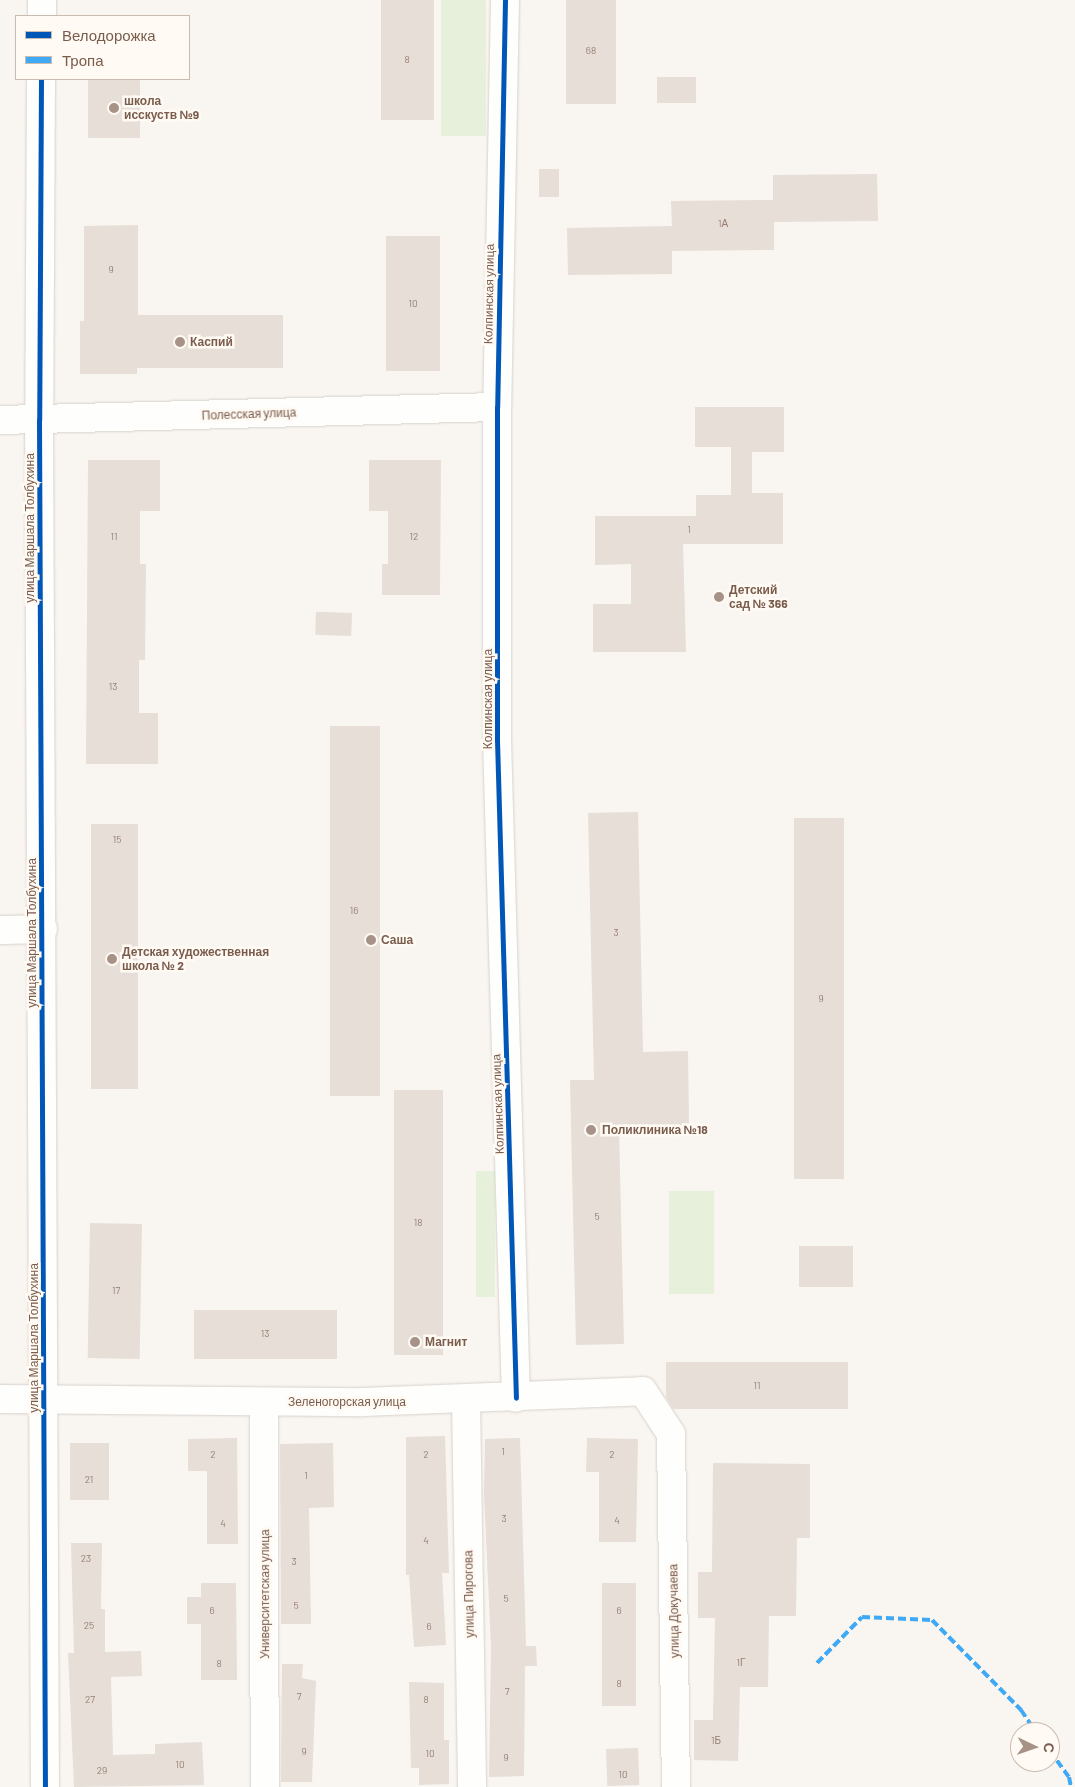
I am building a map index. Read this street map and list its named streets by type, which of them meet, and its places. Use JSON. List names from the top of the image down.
{
  "streets": {
    "street": [
      "Колпинская улица",
      "Полесская улица",
      "улица Маршала Толбухина",
      "Зеленогорская улица",
      "Университетская улица",
      "улица Пирогова",
      "улица Докучаева"
    ]
  },
  "crossings": [
    ["Колпинская улица", "Полесская улица"],
    ["Колпинская улица", "Зеленогорская улица"],
    ["Полесская улица", "улица Маршала Толбухина"],
    ["улица Маршала Толбухина", "Зеленогорская улица"],
    ["Зеленогорская улица", "Университетская улица"],
    ["Зеленогорская улица", "улица Пирогова"],
    ["Зеленогорская улица", "улица Докучаева"]
  ],
  "places": [
    "школа исскуств №9",
    "Каспий",
    "Детский сад № 366",
    "Саша",
    "Детская художественная школа № 2",
    "Поликлиника №18",
    "Магнит"
  ],
  "house_numbers": [
    "68",
    "8",
    "1А",
    "9",
    "10",
    "1",
    "11",
    "12",
    "13",
    "15",
    "16",
    "3",
    "9",
    "5",
    "18",
    "17",
    "13",
    "11",
    "1",
    "2",
    "2",
    "2",
    "1",
    "21",
    "3",
    "4",
    "4",
    "4",
    "23",
    "3",
    "5",
    "5",
    "6",
    "6",
    "25",
    "6",
    "1Г",
    "8",
    "8",
    "7",
    "7",
    "27",
    "8",
    "1Б",
    "9",
    "10",
    "9",
    "10",
    "29",
    "10"
  ],
  "legend": ["Велодорожка", "Тропа"],
  "north": "right"
}
